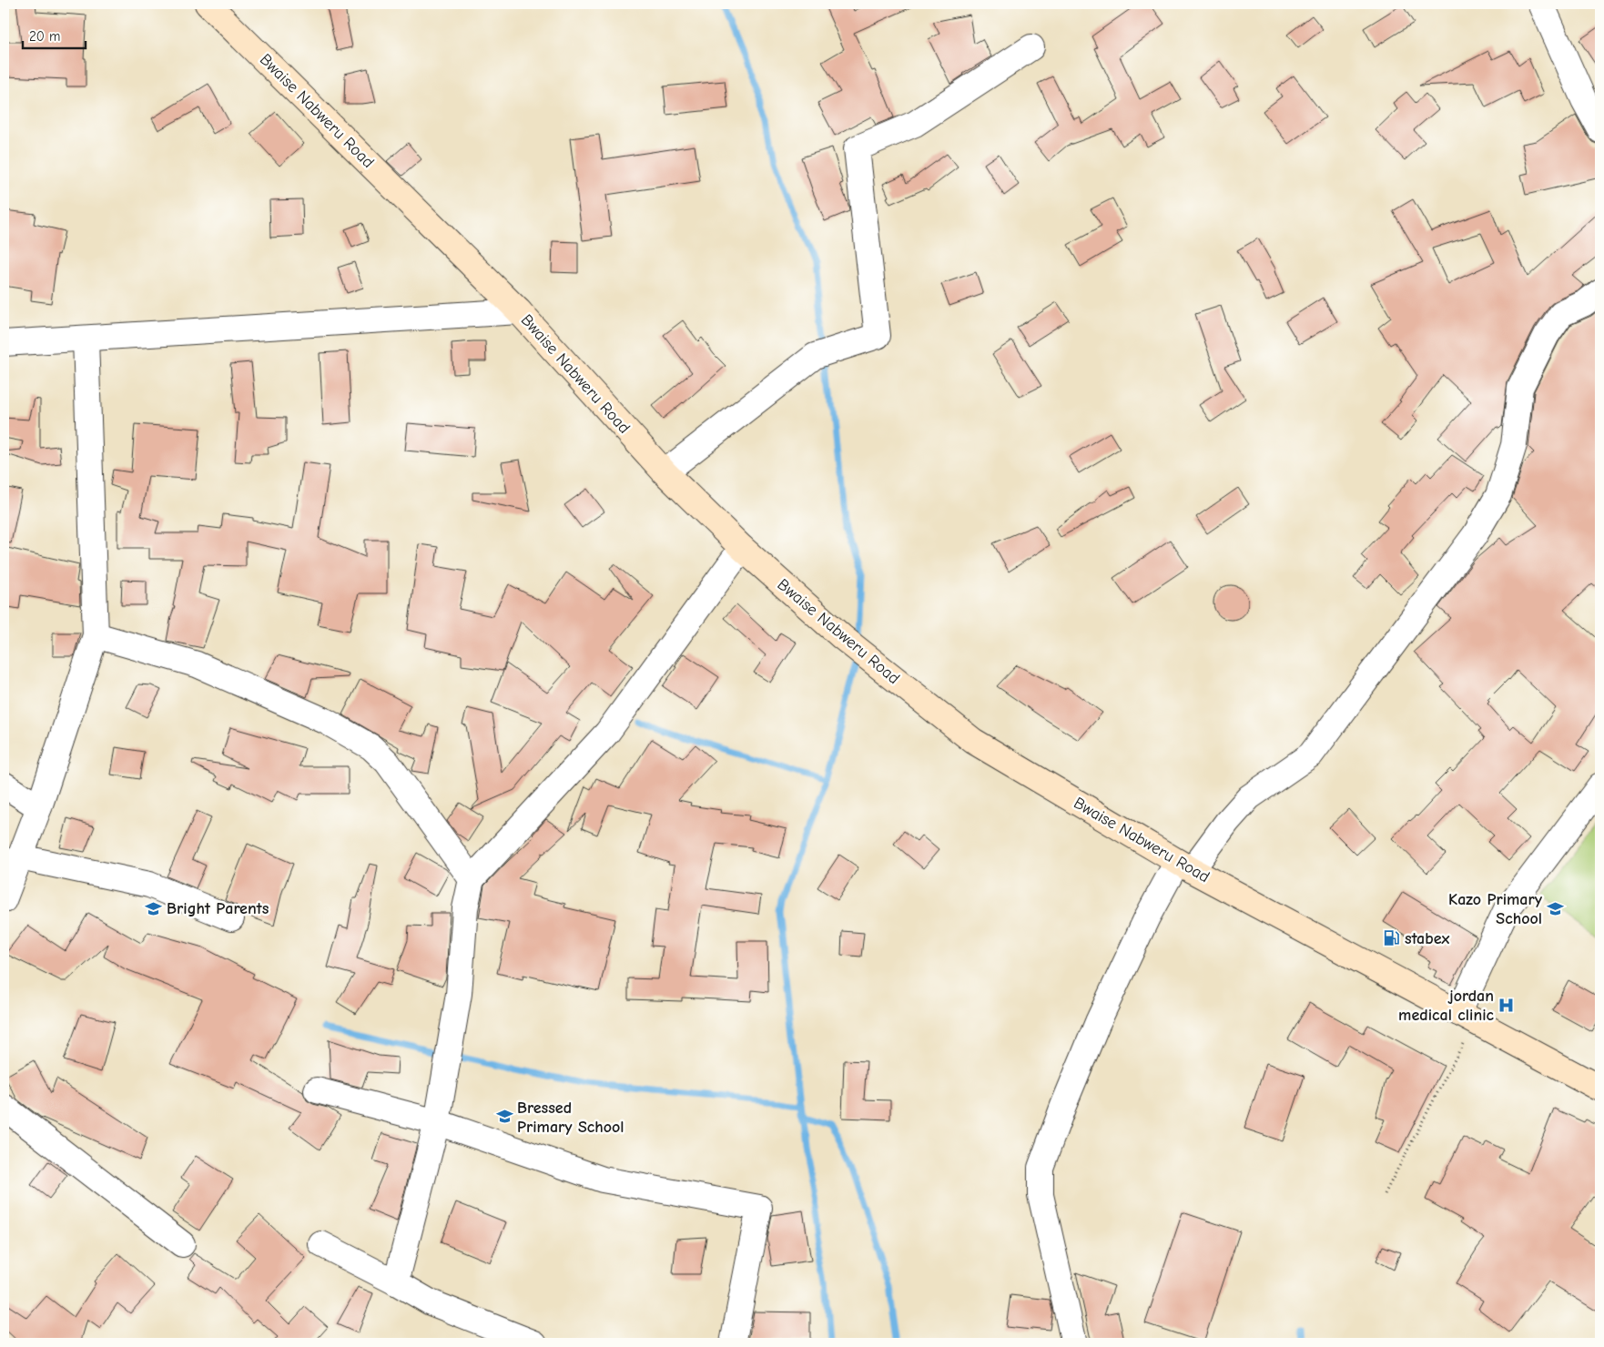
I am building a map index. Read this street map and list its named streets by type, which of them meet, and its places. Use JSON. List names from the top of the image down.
{
  "streets": {
    "main road": ["Bwaise Nabweru Road"]
  },
  "places": {
    "school or university": ["Bright Parents", "Kazo Primary School", "Bressed Primary School"],
    "fuel station": ["stabex"],
    "hospital": ["jordan medical clinic"]
  },
  "scale_bar": "20 m"
}
